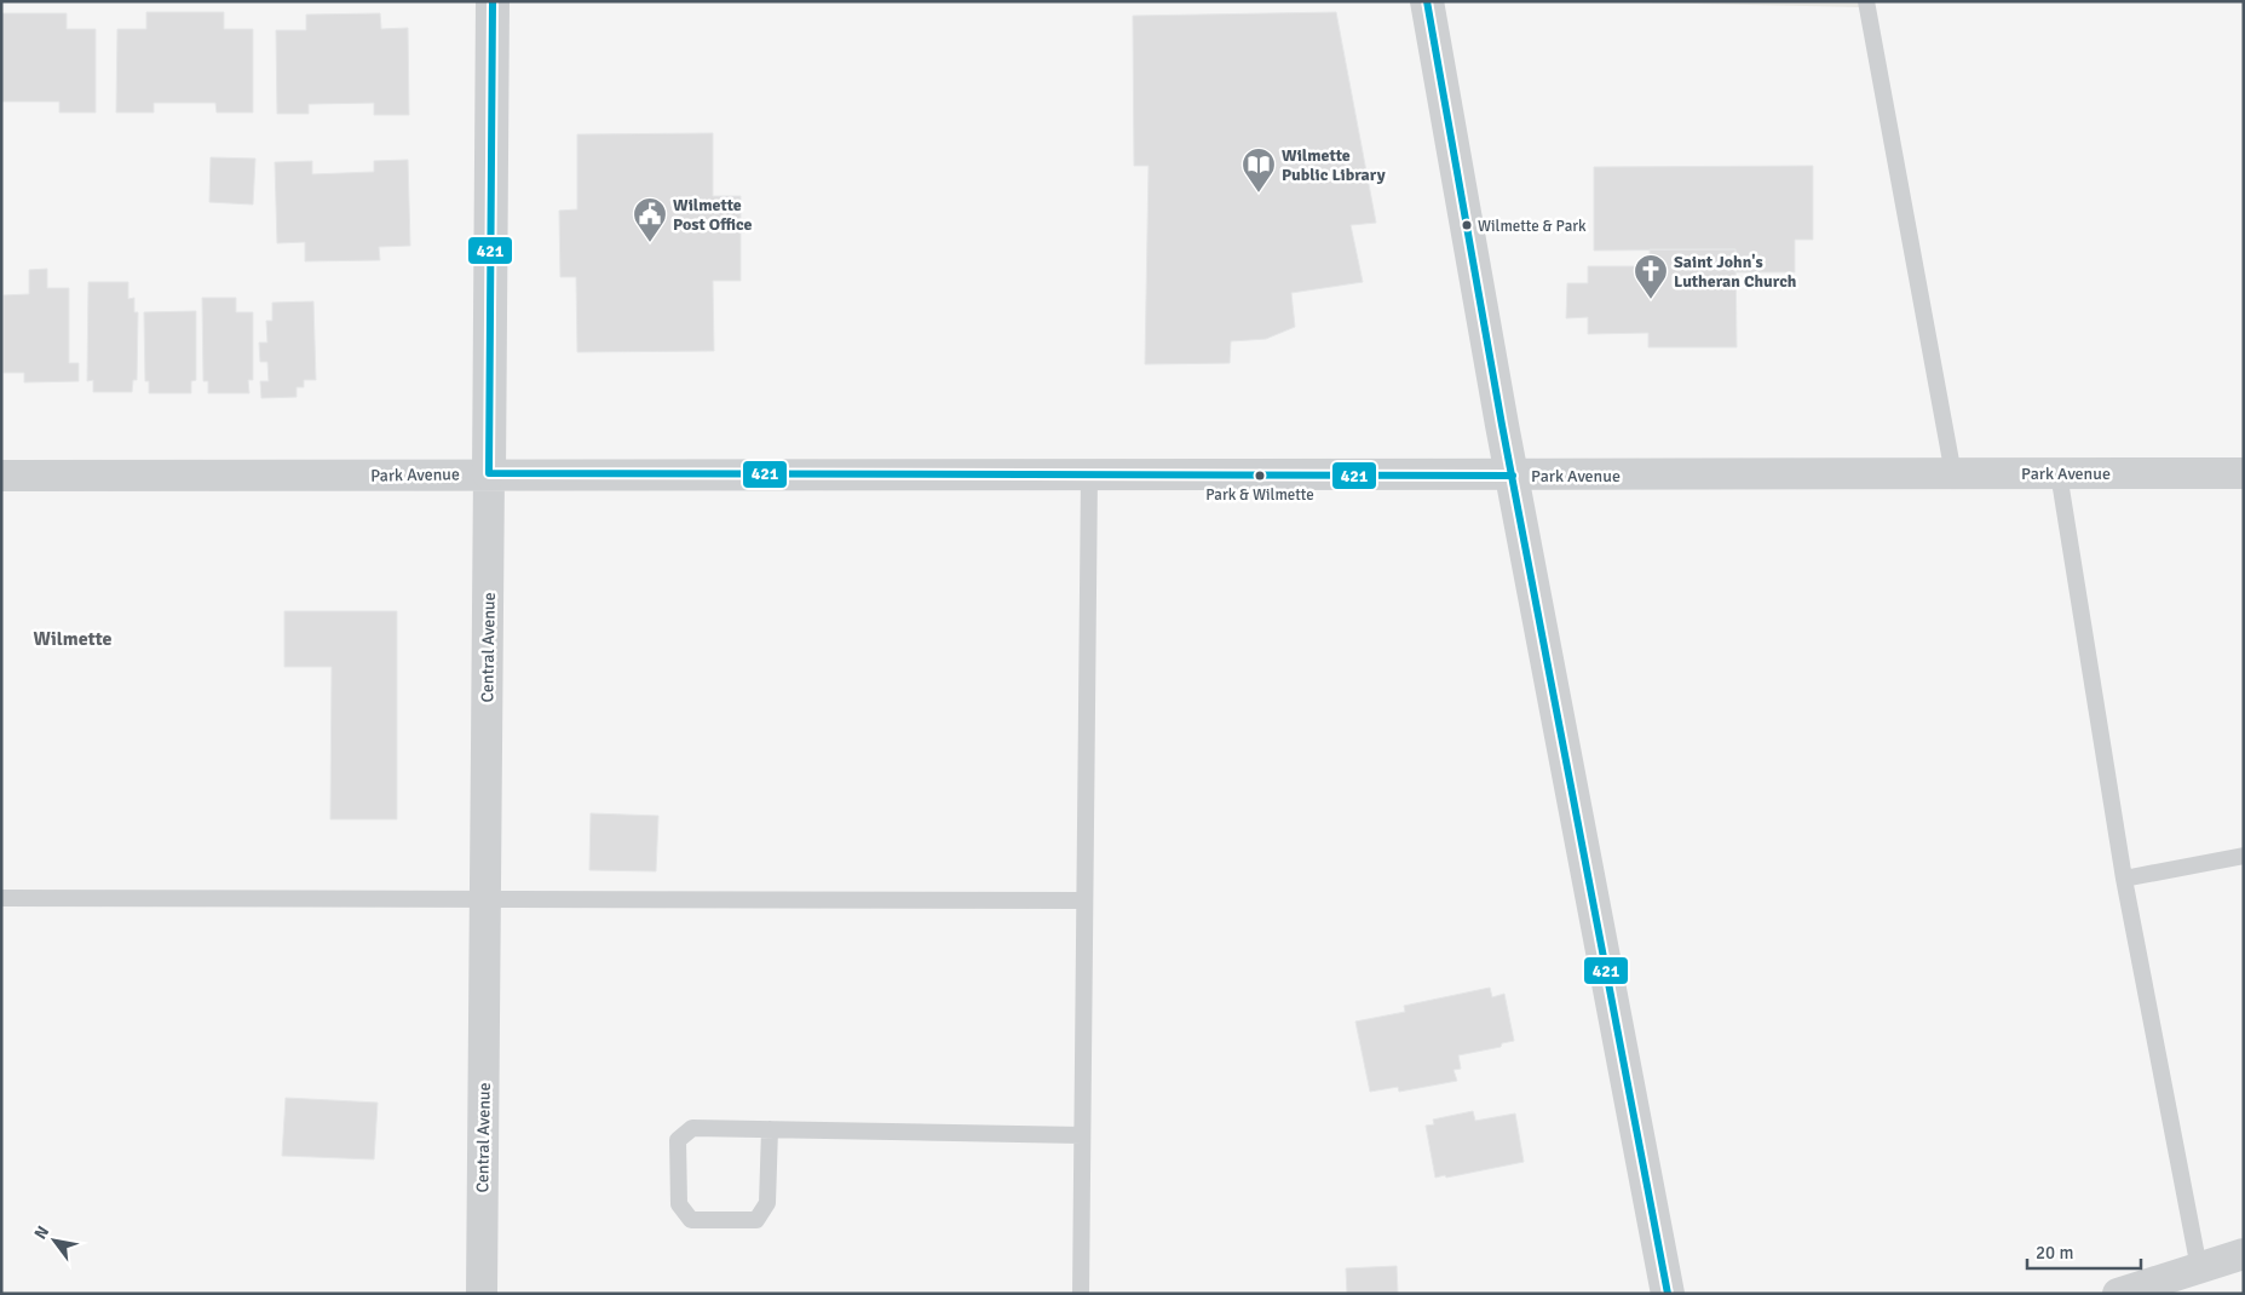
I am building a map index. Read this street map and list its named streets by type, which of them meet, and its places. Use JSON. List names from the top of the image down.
{
  "streets": {
    "street": ["Park Avenue", "Central Avenue"]
  },
  "crossings": [
    ["Park Avenue", "Central Avenue"]
  ],
  "districts": ["Wilmette"],
  "places": {
    "library": ["Wilmette Public Library"],
    "other": ["Wilmette & Park", "Park & Wilmette"],
    "public building": ["Wilmette Post Office"],
    "church": ["Saint John's Lutheran Church"]
  },
  "lines": ["transit line 421"],
  "scale_bar": "20 m",
  "north": "top left"
}
